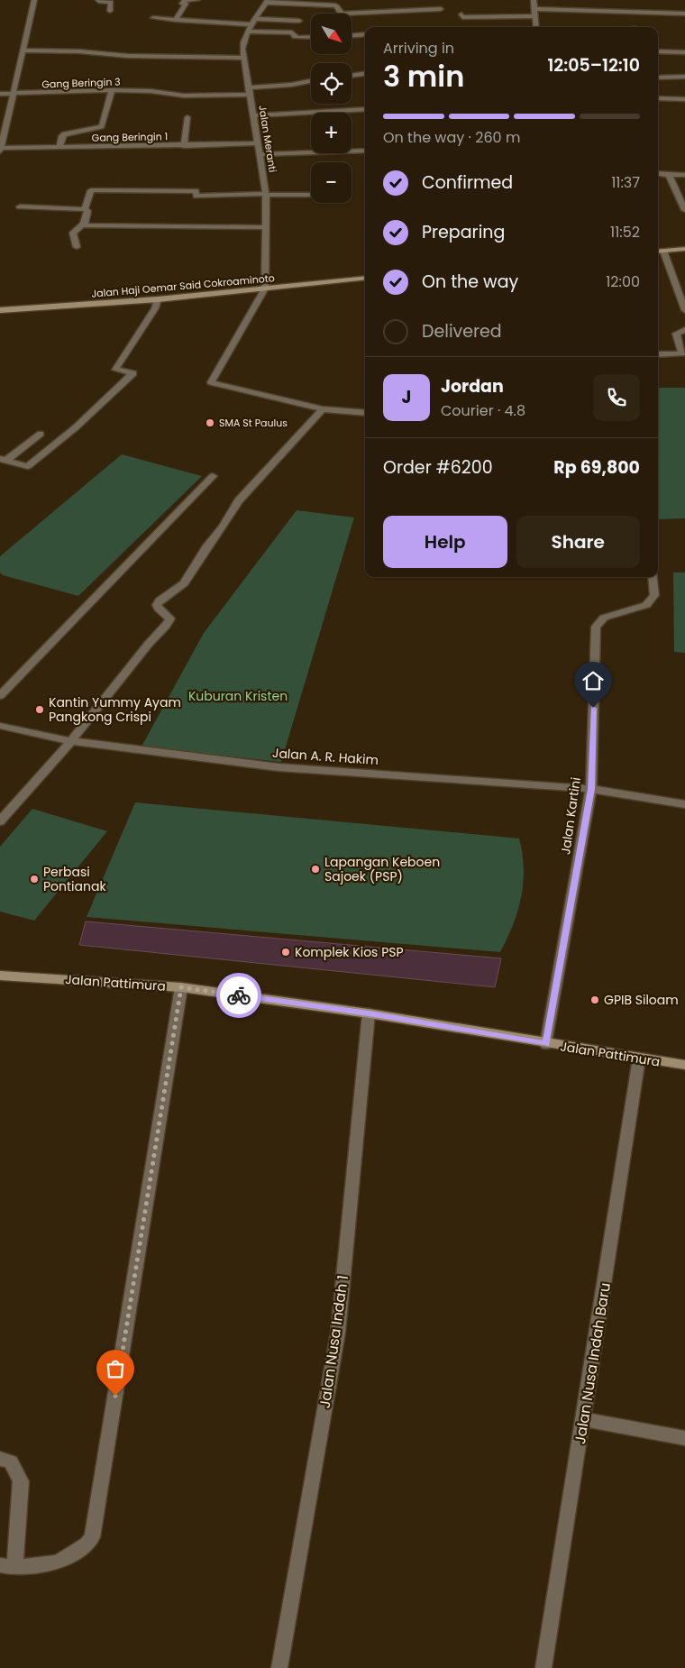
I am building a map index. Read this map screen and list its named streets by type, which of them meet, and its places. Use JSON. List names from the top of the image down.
{
  "streets": {
    "street": [
      "Gang Beringin 3",
      "Gang Beringin 1",
      "Jalan Meranti",
      "Jalan Haji Oemar Said Cokroaminoto",
      "Jalan A. R. Hakim",
      "Jalan Kartini",
      "Jalan Pattimura",
      "Jalan Nusa Indah 1",
      "Jalan Nusa Indah Baru"
    ]
  },
  "crossings": [
    ["Gang Beringin 3", "Jalan Meranti"],
    ["Gang Beringin 1", "Jalan Meranti"],
    ["Jalan Meranti", "Jalan Haji Oemar Said Cokroaminoto"],
    ["Jalan A. R. Hakim", "Jalan Kartini"],
    ["Jalan Kartini", "Jalan Pattimura"],
    ["Jalan Pattimura", "Jalan Nusa Indah 1"],
    ["Jalan Pattimura", "Jalan Nusa Indah Baru"]
  ],
  "parks": ["Kuburan Kristen"],
  "places": [
    "SMA St Paulus",
    "Kantin Yummy Ayam Pangkong Crispi",
    "Lapangan Keboen Sajoek (PSP)",
    "Perbasi Pontianak",
    "Komplek Kios PSP",
    "GPIB Siloam"
  ],
  "north": "bottom right",
  "page": {
    "map_buttons": ["+", "−"],
    "heading": ["3 min", "Arriving in", "12:05–12:10"],
    "panel": [
      "Jordan",
      "Courier · 4.8",
      "Order #6200",
      "Rp 69,800"
    ],
    "bar": "On the way · 260 m",
    "list": [
      ["Confirmed", "11:37"],
      ["Preparing", "11:52"],
      ["On the way", "12:00"],
      "Delivered"
    ],
    "round": "J",
    "buttons": ["Help", "Share"]
  }
}
